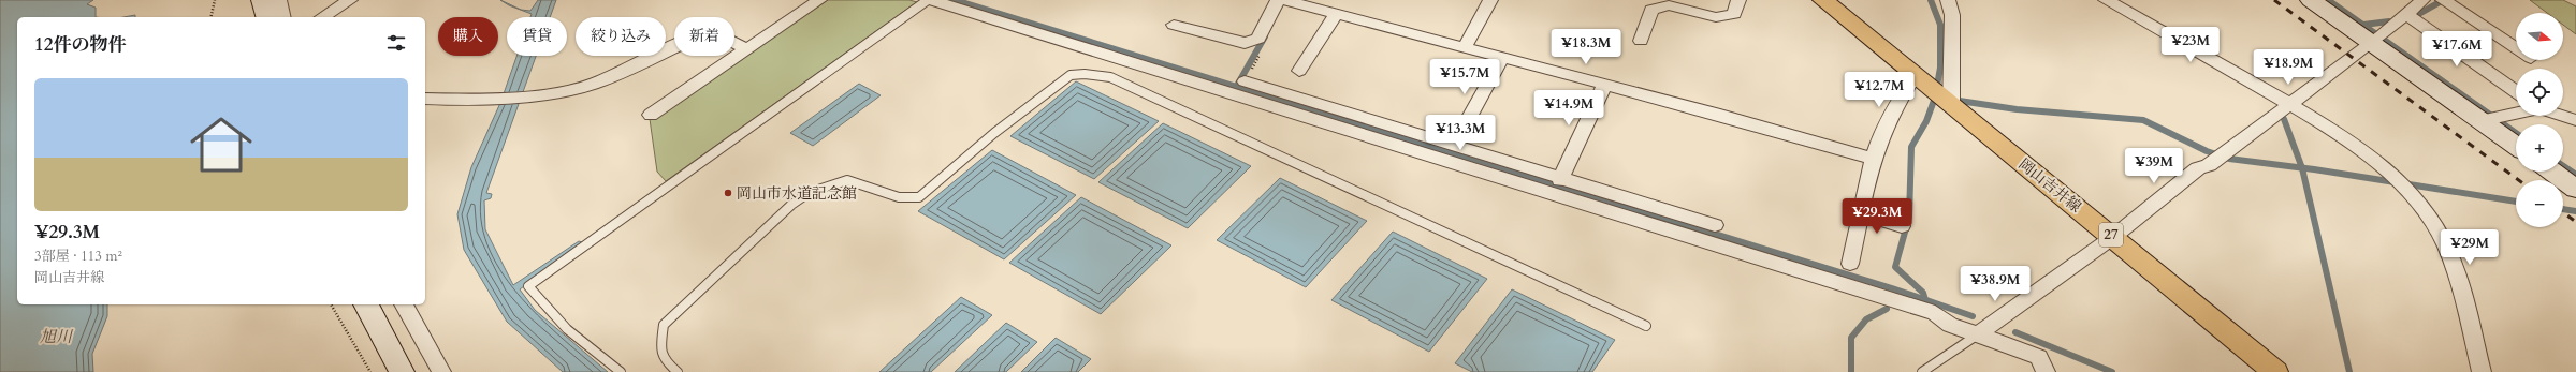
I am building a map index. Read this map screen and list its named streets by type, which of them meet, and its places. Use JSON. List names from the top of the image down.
{
  "streets": {
    "main road": ["岡山吉井線", "27"]
  },
  "water": ["旭川"],
  "places": ["岡山市水道記念館"],
  "north": "right",
  "page": {
    "map_buttons": ["+", "−"],
    "chip": [
      "購入",
      "賃貸",
      "絞り込み",
      "新着"
    ],
    "heading": "12件の物件",
    "price": [
      "¥23M",
      "¥18.3M",
      "¥17.6M",
      "¥18.9M",
      "¥15.7M",
      "¥12.7M",
      "¥14.9M",
      "¥13.3M",
      "¥39M",
      "¥29.3M",
      "¥29M",
      "¥38.9M"
    ],
    "list": [
      {
        "name": "¥29.3M",
        "note": "3部屋 · 113 m² · 岡山吉井線"
      }
    ]
  }
}
